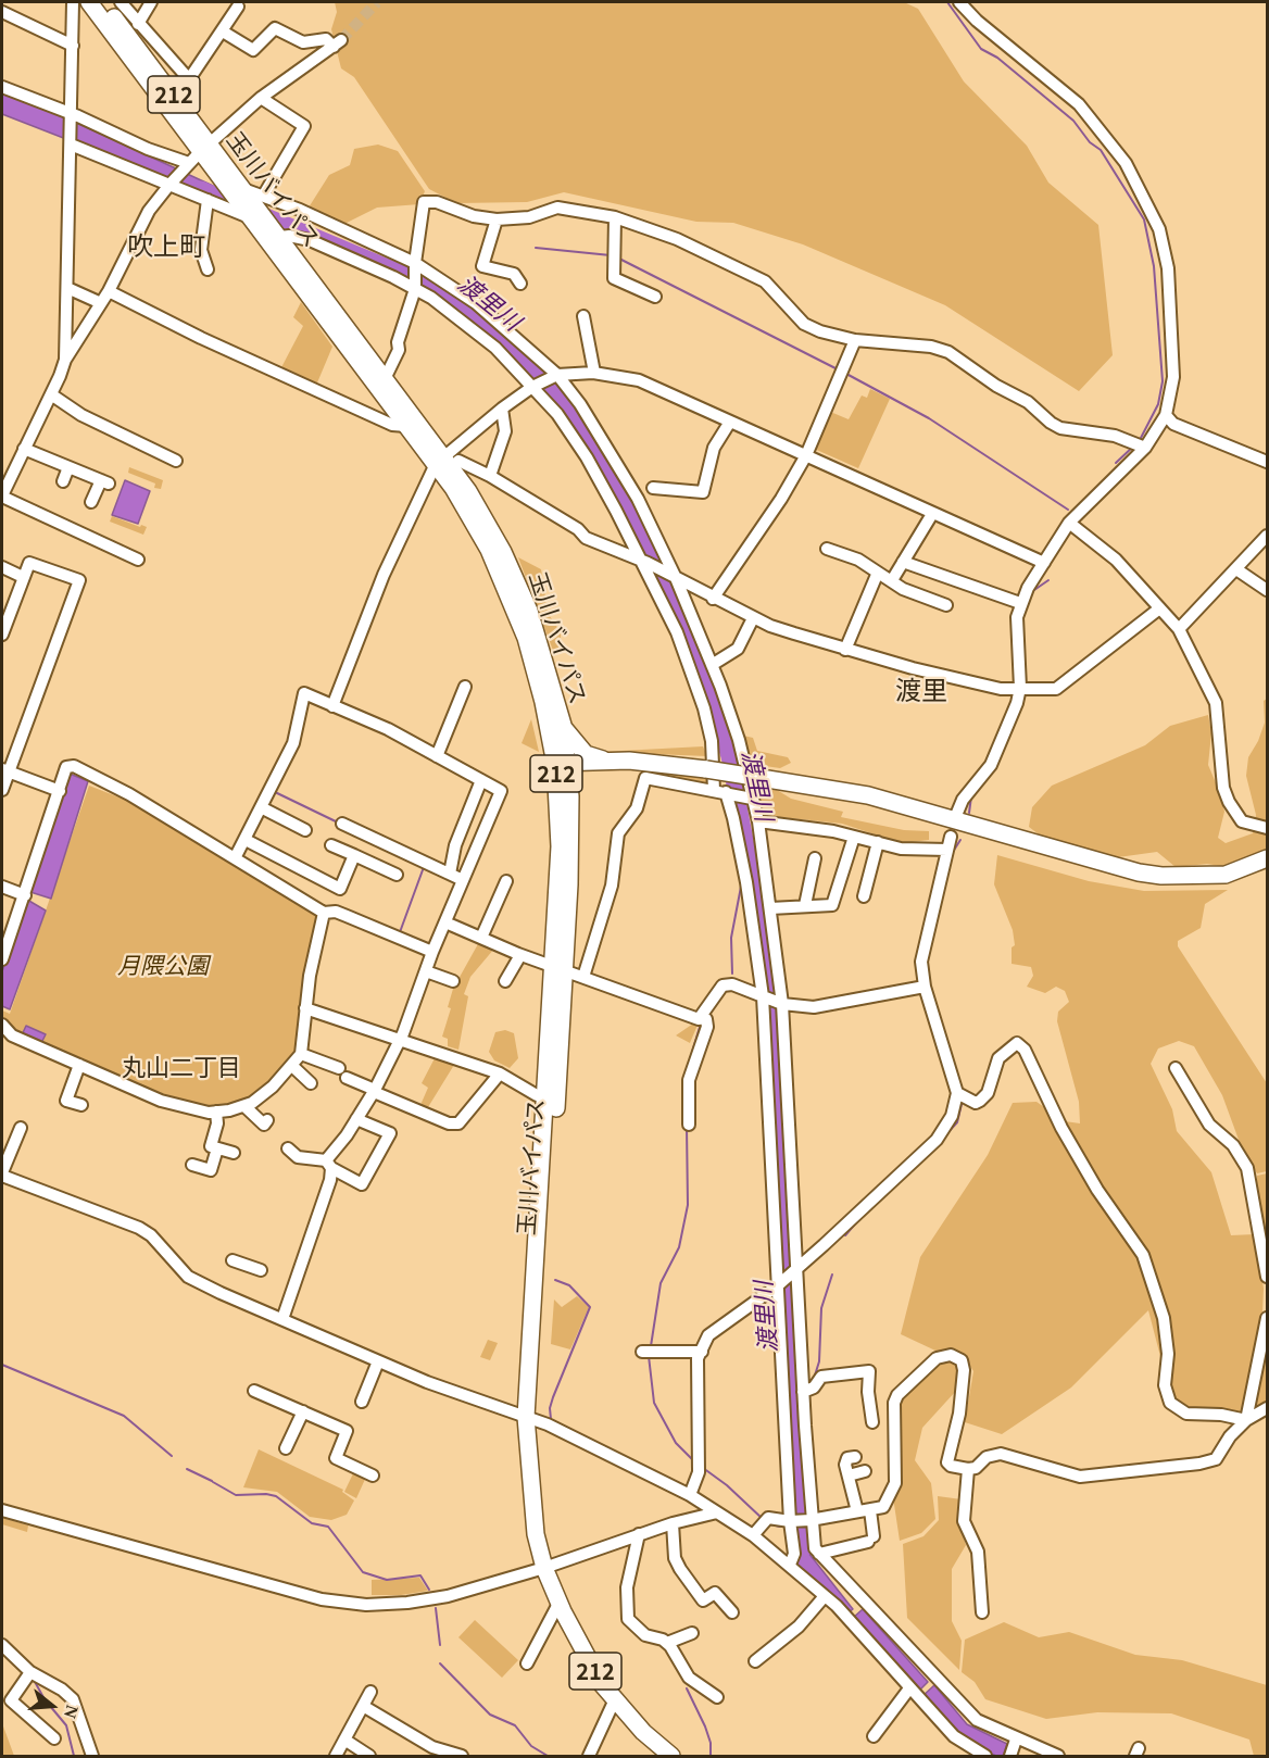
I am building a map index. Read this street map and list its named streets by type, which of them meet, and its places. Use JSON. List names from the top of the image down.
{
  "streets": {
    "highway": ["212", "玉川バイパス"]
  },
  "crossings": [
    ["212", "玉川バイパス"]
  ],
  "districts": ["吹上町", "渡里", "丸山二丁目"],
  "water": ["渡里川"],
  "parks": ["月隈公園"],
  "north": "right"
}
